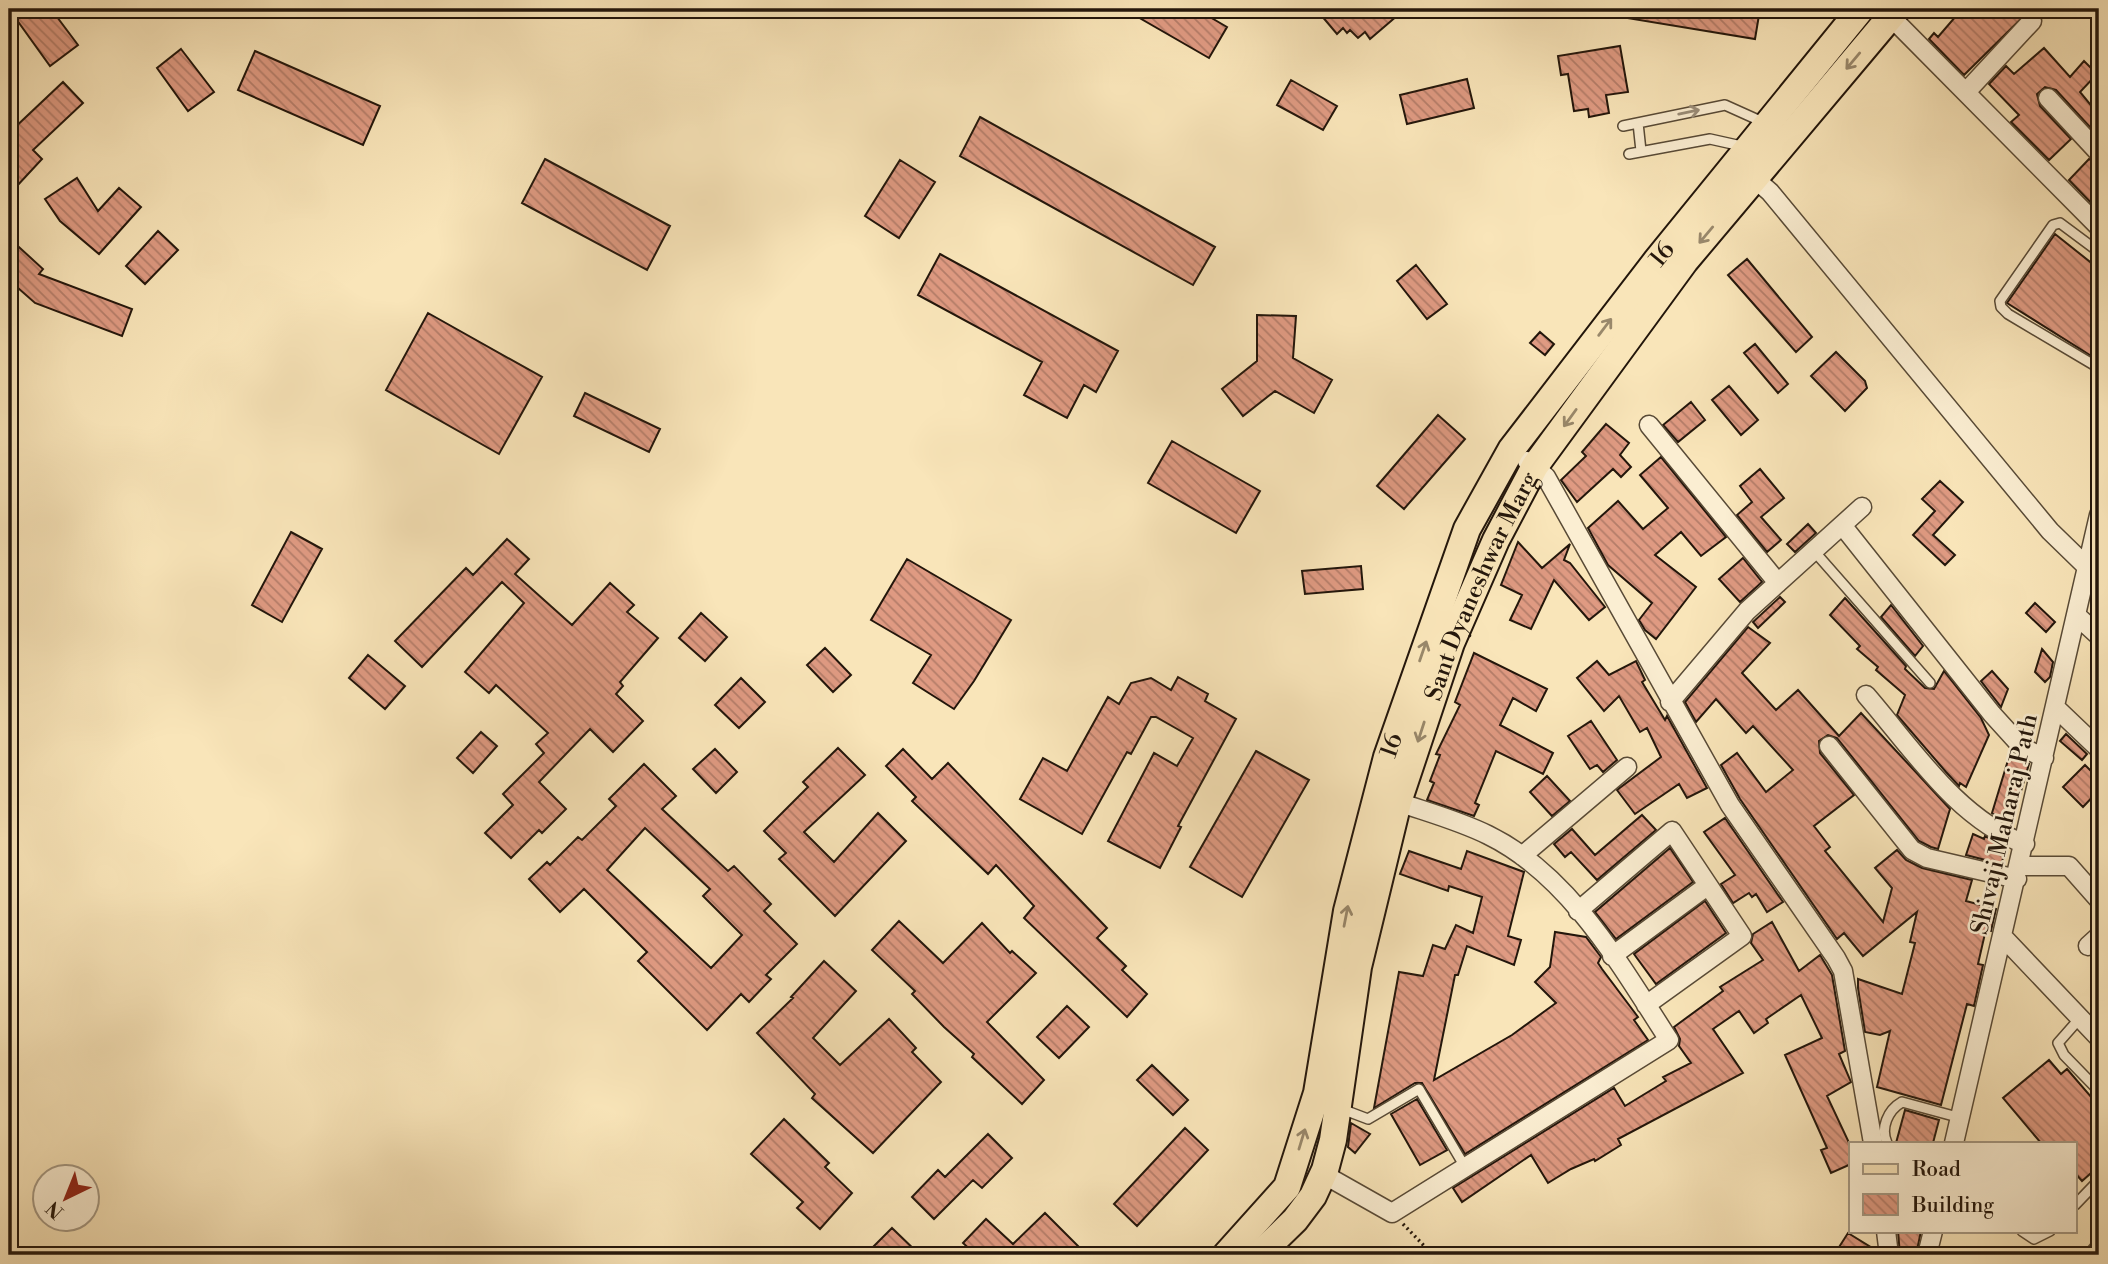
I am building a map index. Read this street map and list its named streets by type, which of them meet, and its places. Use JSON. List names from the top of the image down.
{
  "streets": {
    "main road": ["16", "Sant Dyaneshwar Marg"],
    "street": ["Shivaji Maharaj Path"]
  },
  "crossings": [
    ["16", "Sant Dyaneshwar Marg"]
  ],
  "one_way": ["16", "Sant Dyaneshwar Marg"],
  "legend": ["Road", "Building"],
  "north": "bottom left"
}
